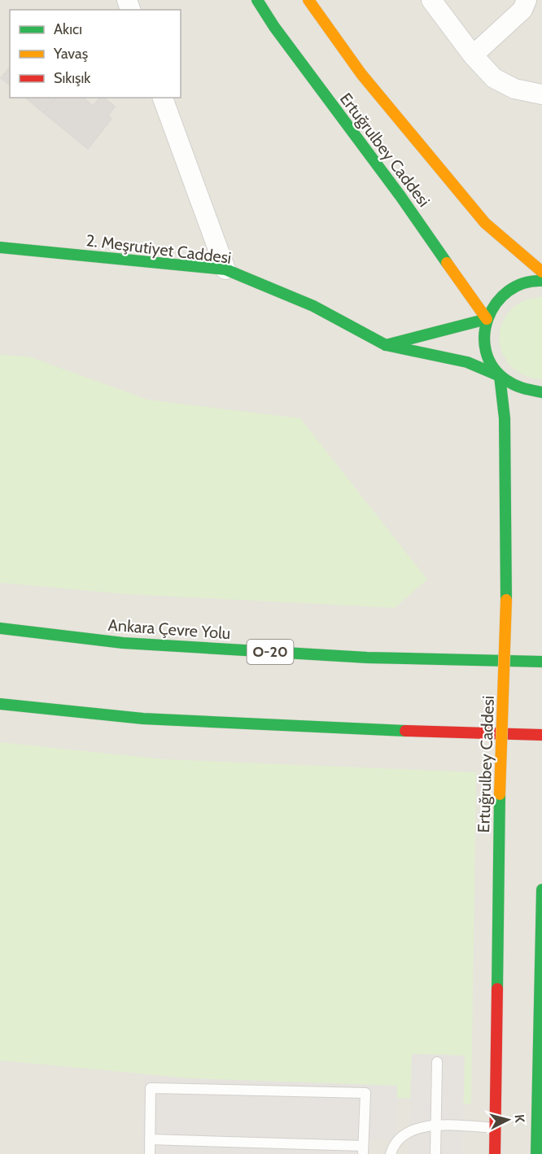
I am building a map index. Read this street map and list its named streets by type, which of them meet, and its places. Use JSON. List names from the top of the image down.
{
  "streets": {
    "main road": [
      "Ertuğrulbey Caddesi",
      "2. Meşrutiyet Caddesi",
      "Ankara Çevre Yolu",
      "O-20"
    ]
  },
  "crossings": [
    ["Ertuğrulbey Caddesi", "2. Meşrutiyet Caddesi"]
  ],
  "legend": ["Akıcı", "Yavaş", "Sıkışık"],
  "north": "right"
}
